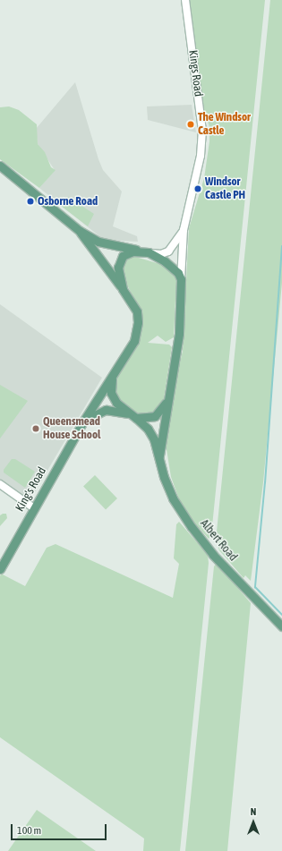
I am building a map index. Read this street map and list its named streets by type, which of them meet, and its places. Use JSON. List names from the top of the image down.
{
  "streets": {
    "main road": ["King's Road", "Albert Road"],
    "street": ["Kings Road"]
  },
  "crossings": [
    ["Kings Road", "Albert Road"]
  ],
  "places": [
    "The Windsor Castle",
    "Windsor Castle PH",
    "Osborne Road",
    "Queensmead House School"
  ],
  "scale_bar": "100 m",
  "north": "top"
}
